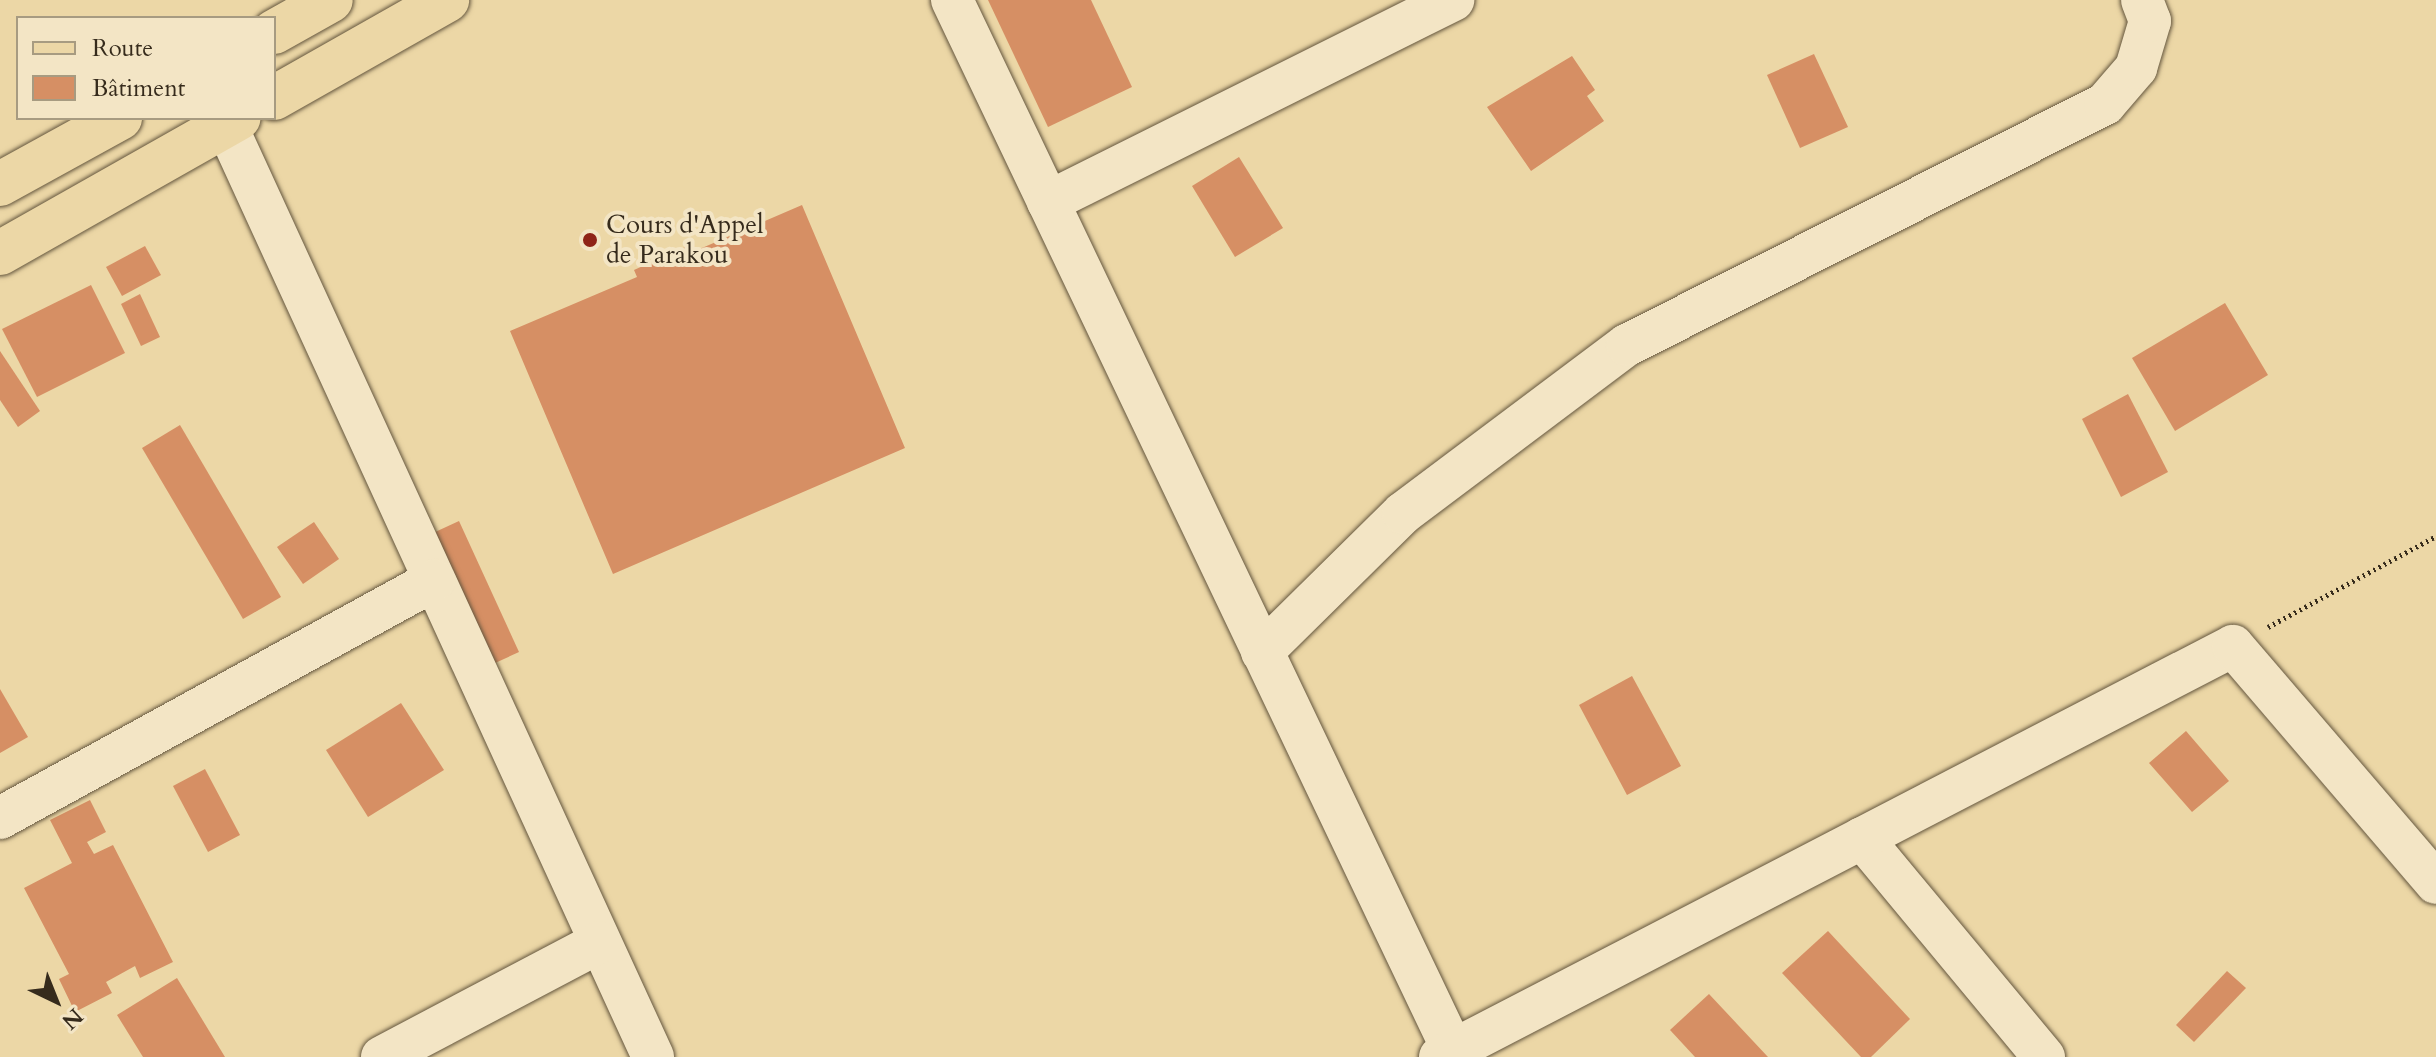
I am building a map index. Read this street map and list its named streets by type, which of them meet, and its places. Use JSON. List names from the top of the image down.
{
  "places": ["Cours d'Appel de Parakou"],
  "legend": ["Route", "Bâtiment"],
  "north": "bottom right"
}
